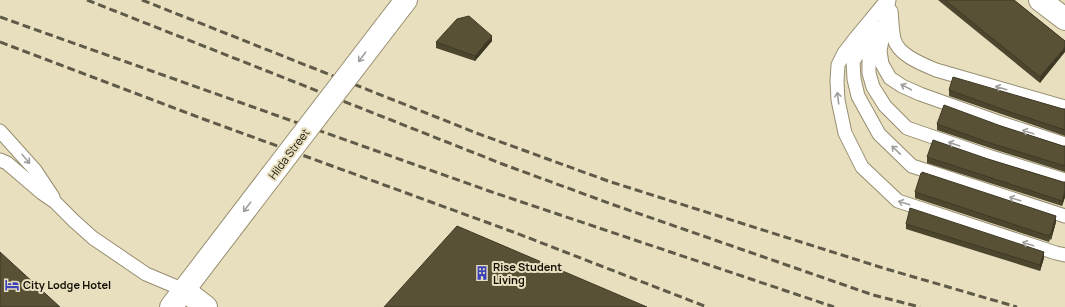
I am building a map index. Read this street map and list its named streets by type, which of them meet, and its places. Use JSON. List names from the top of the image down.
{
  "streets": {
    "street": ["Hilda Street"]
  },
  "one_way": ["Hilda Street"],
  "places": {
    "building": ["Rise Student Living"],
    "hotel": ["City Lodge Hotel"]
  }
}
